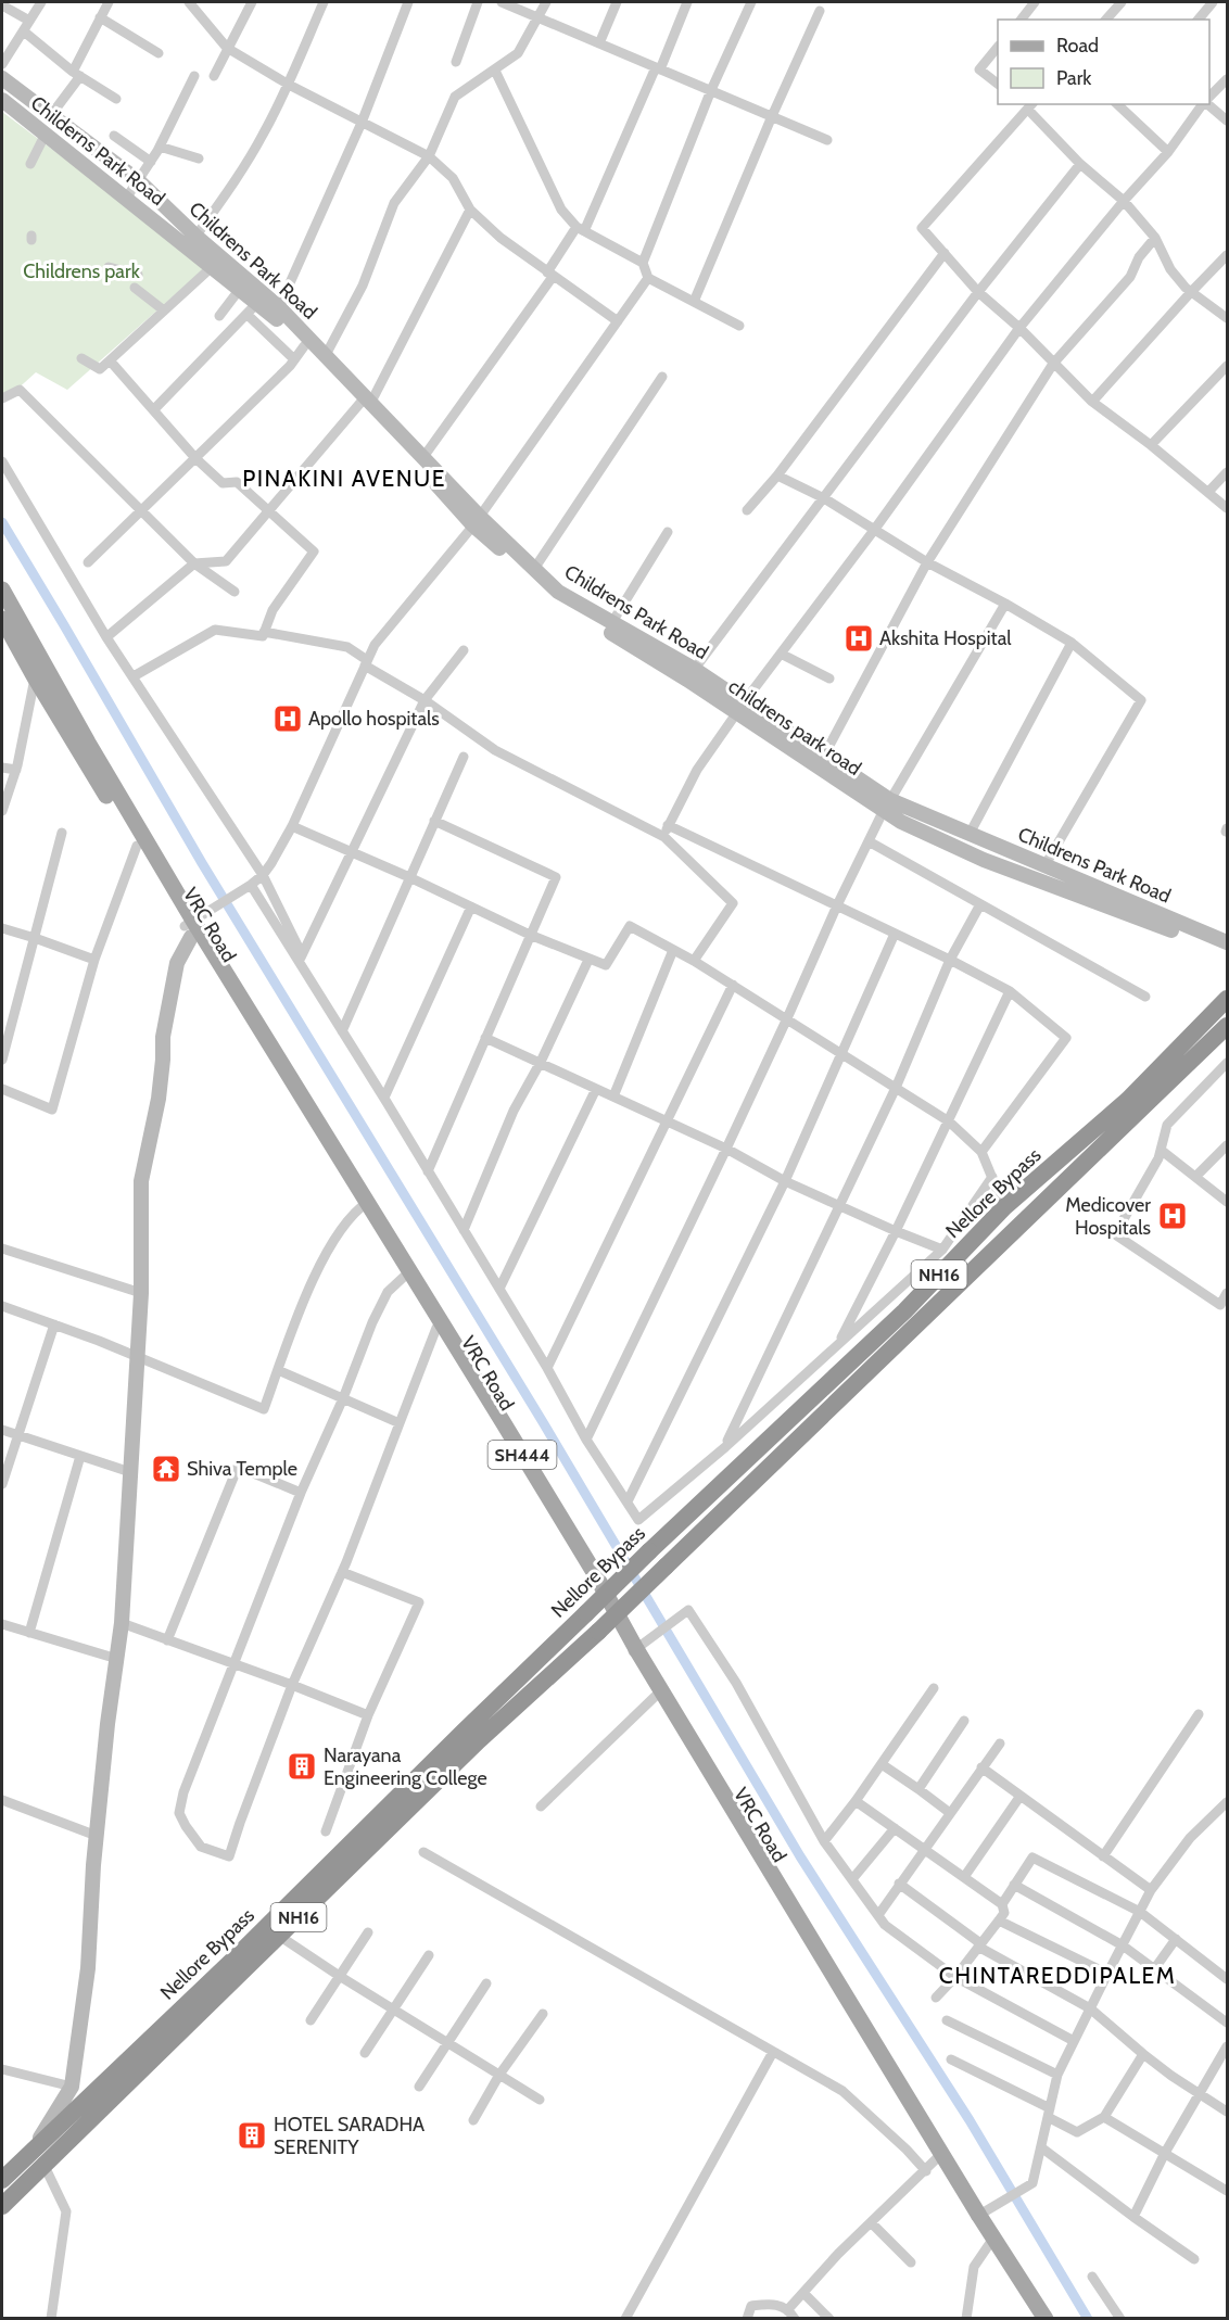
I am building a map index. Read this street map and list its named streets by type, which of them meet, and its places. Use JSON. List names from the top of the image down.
{
  "streets": {
    "highway": ["Nellore Bypass", "NH16"],
    "main road": ["VRC Road", "SH444"],
    "street": ["Childerns Park Road", "Childrens Park Road", "childrens park road"]
  },
  "crossings": [
    ["Childerns Park Road", "Childrens Park Road"],
    ["Childerns Park Road", "childrens park road"],
    ["Childrens Park Road", "childrens park road"],
    ["VRC Road", "SH444"]
  ],
  "districts": ["PINAKINI AVENUE", "CHINTAREDDIPALEM"],
  "parks": ["Childrens park"],
  "places": {
    "hospital": ["Akshita Hospital", "Apollo hospitals", "Medicover Hospitals"],
    "temple": ["Shiva Temple"],
    "building": ["Narayana Engineering College", "HOTEL SARADHA SERENITY"]
  },
  "legend": ["Road", "Park"]
}
